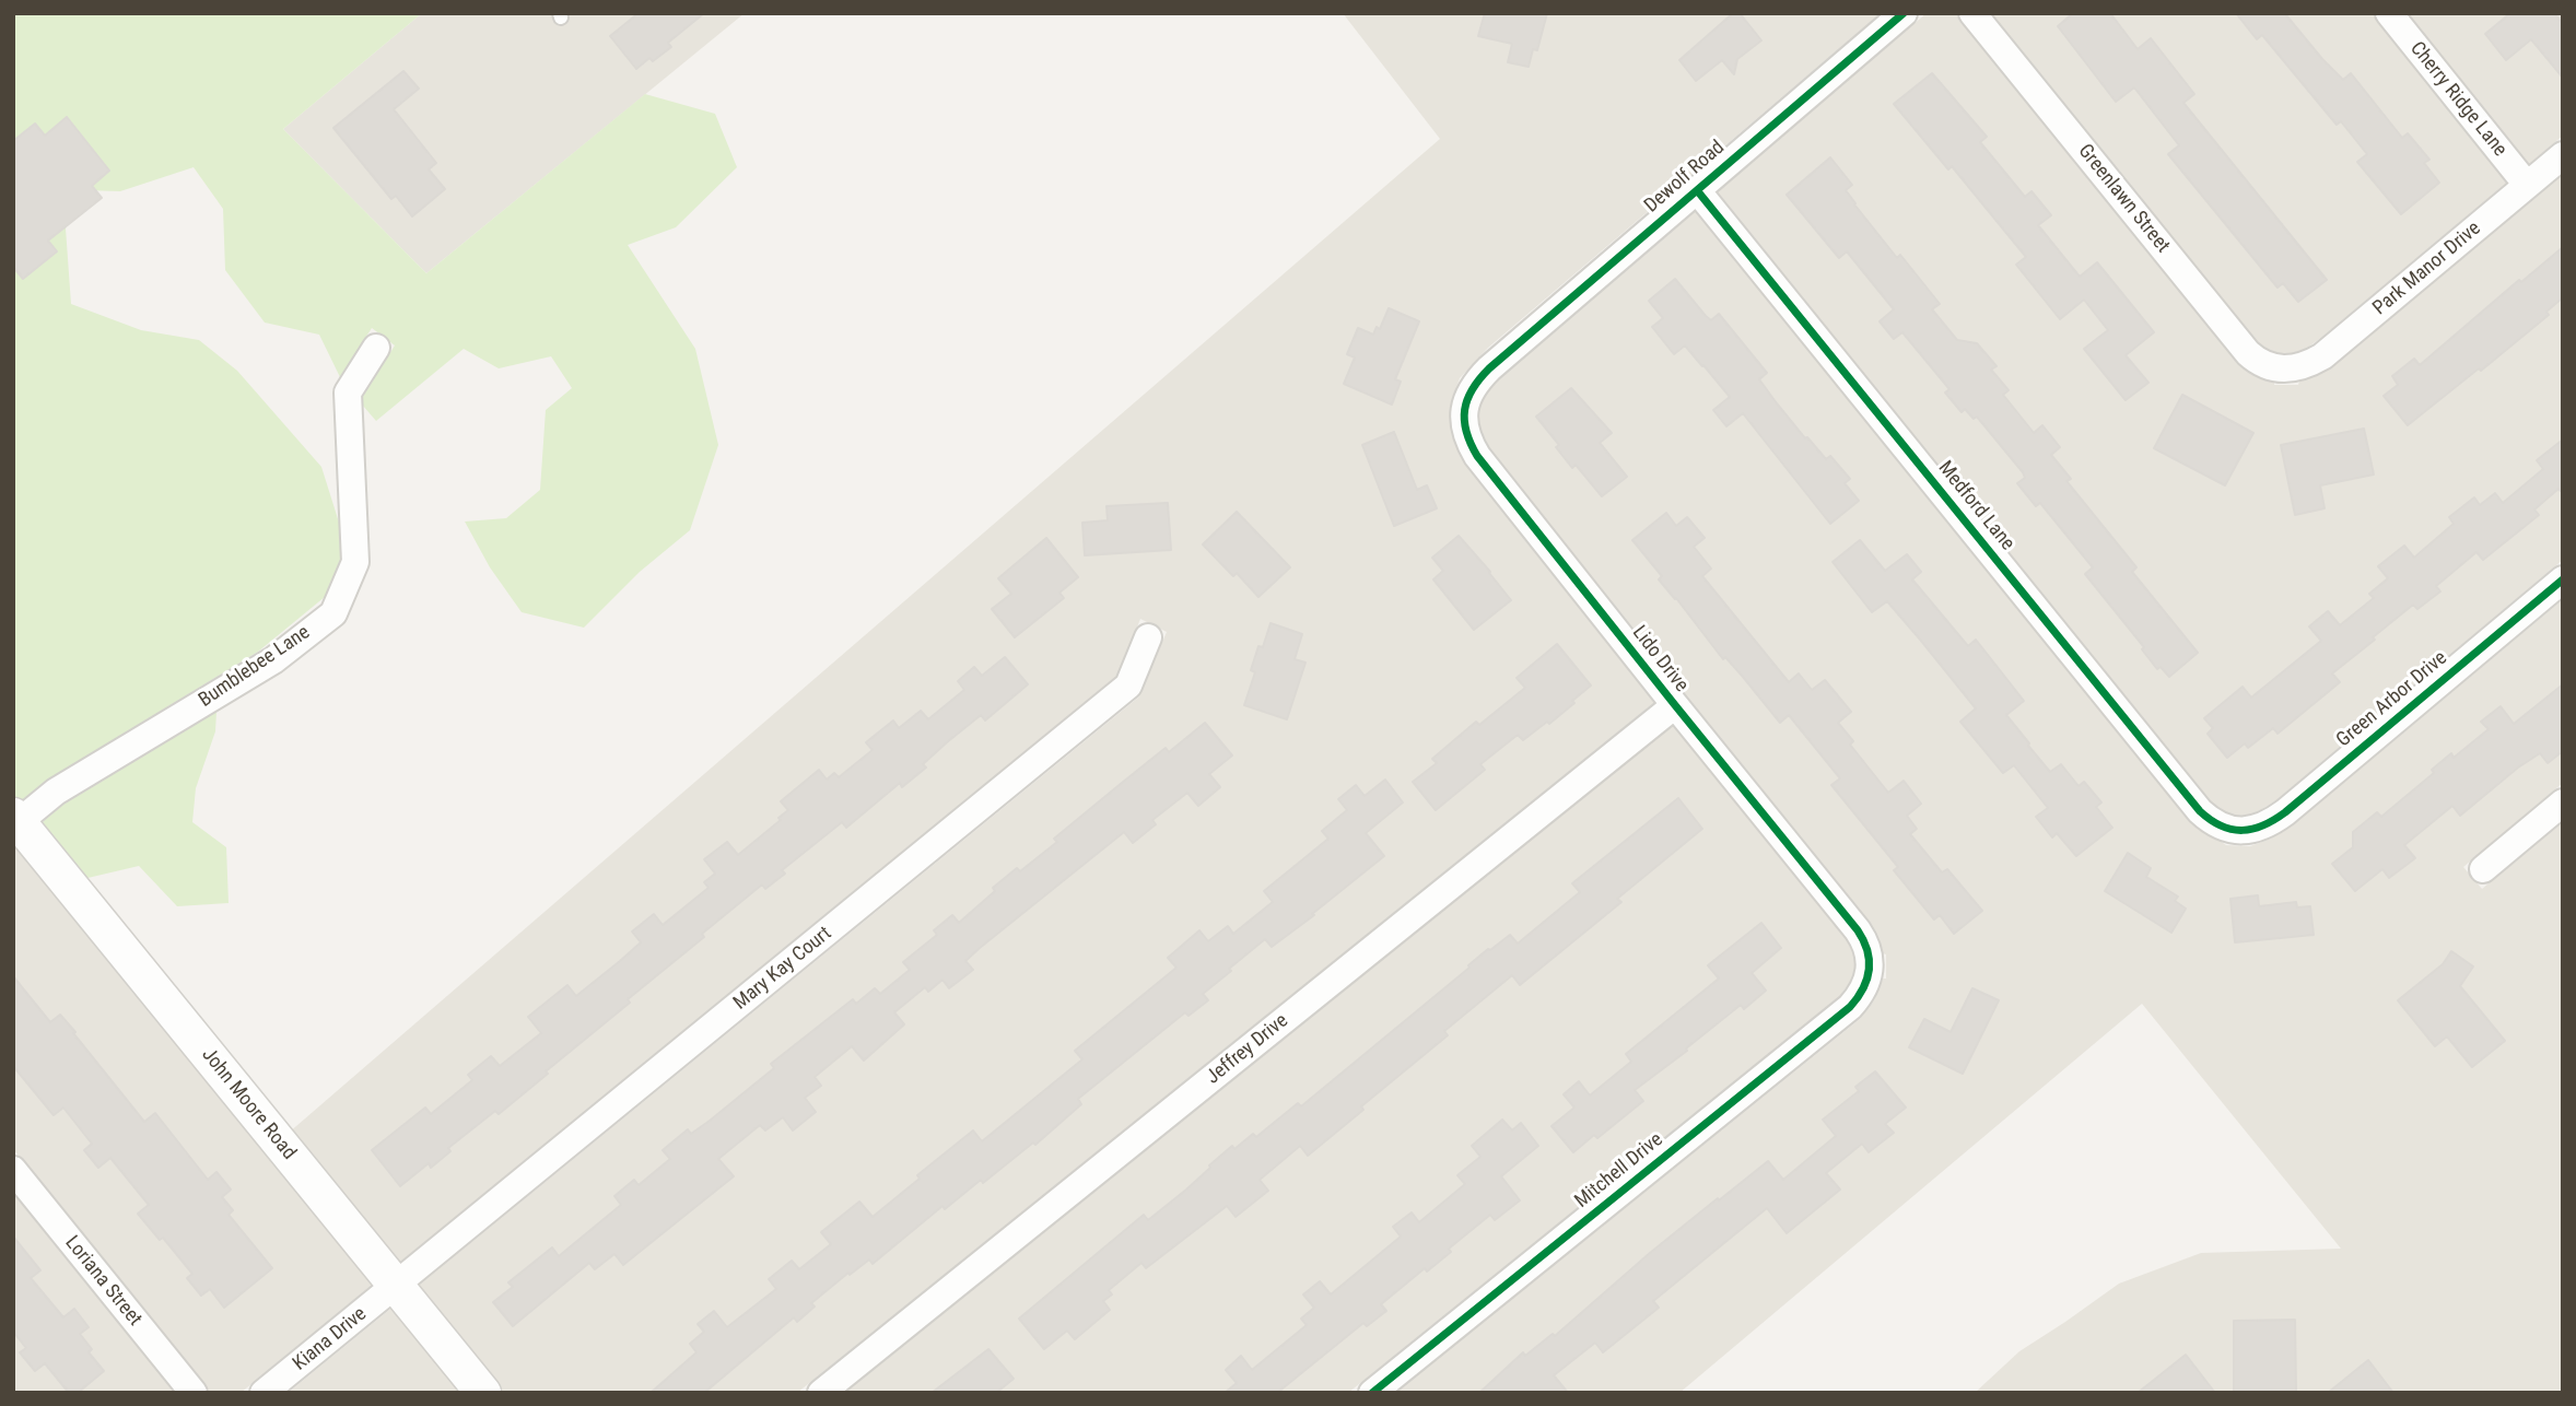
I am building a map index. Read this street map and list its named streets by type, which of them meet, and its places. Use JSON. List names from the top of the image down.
{
  "streets": {
    "street": [
      "Cherry Ridge Lane",
      "Dewolf Road",
      "Greenlawn Street",
      "Park Manor Drive",
      "Medford Lane",
      "Lido Drive",
      "Bumblebee Lane",
      "Green Arbor Drive",
      "Mary Kay Court",
      "Jeffrey Drive",
      "John Moore Road",
      "Mitchell Drive",
      "Loriana Street",
      "Kiana Drive"
    ]
  },
  "crossings": [
    ["Cherry Ridge Lane", "Park Manor Drive"],
    ["Dewolf Road", "Medford Lane"],
    ["Dewolf Road", "Lido Drive"],
    ["Greenlawn Street", "Park Manor Drive"],
    ["Medford Lane", "Green Arbor Drive"],
    ["Lido Drive", "Jeffrey Drive"],
    ["Lido Drive", "Mitchell Drive"],
    ["Bumblebee Lane", "John Moore Road"],
    ["Mary Kay Court", "John Moore Road"],
    ["Mary Kay Court", "Kiana Drive"],
    ["John Moore Road", "Kiana Drive"]
  ]
}
